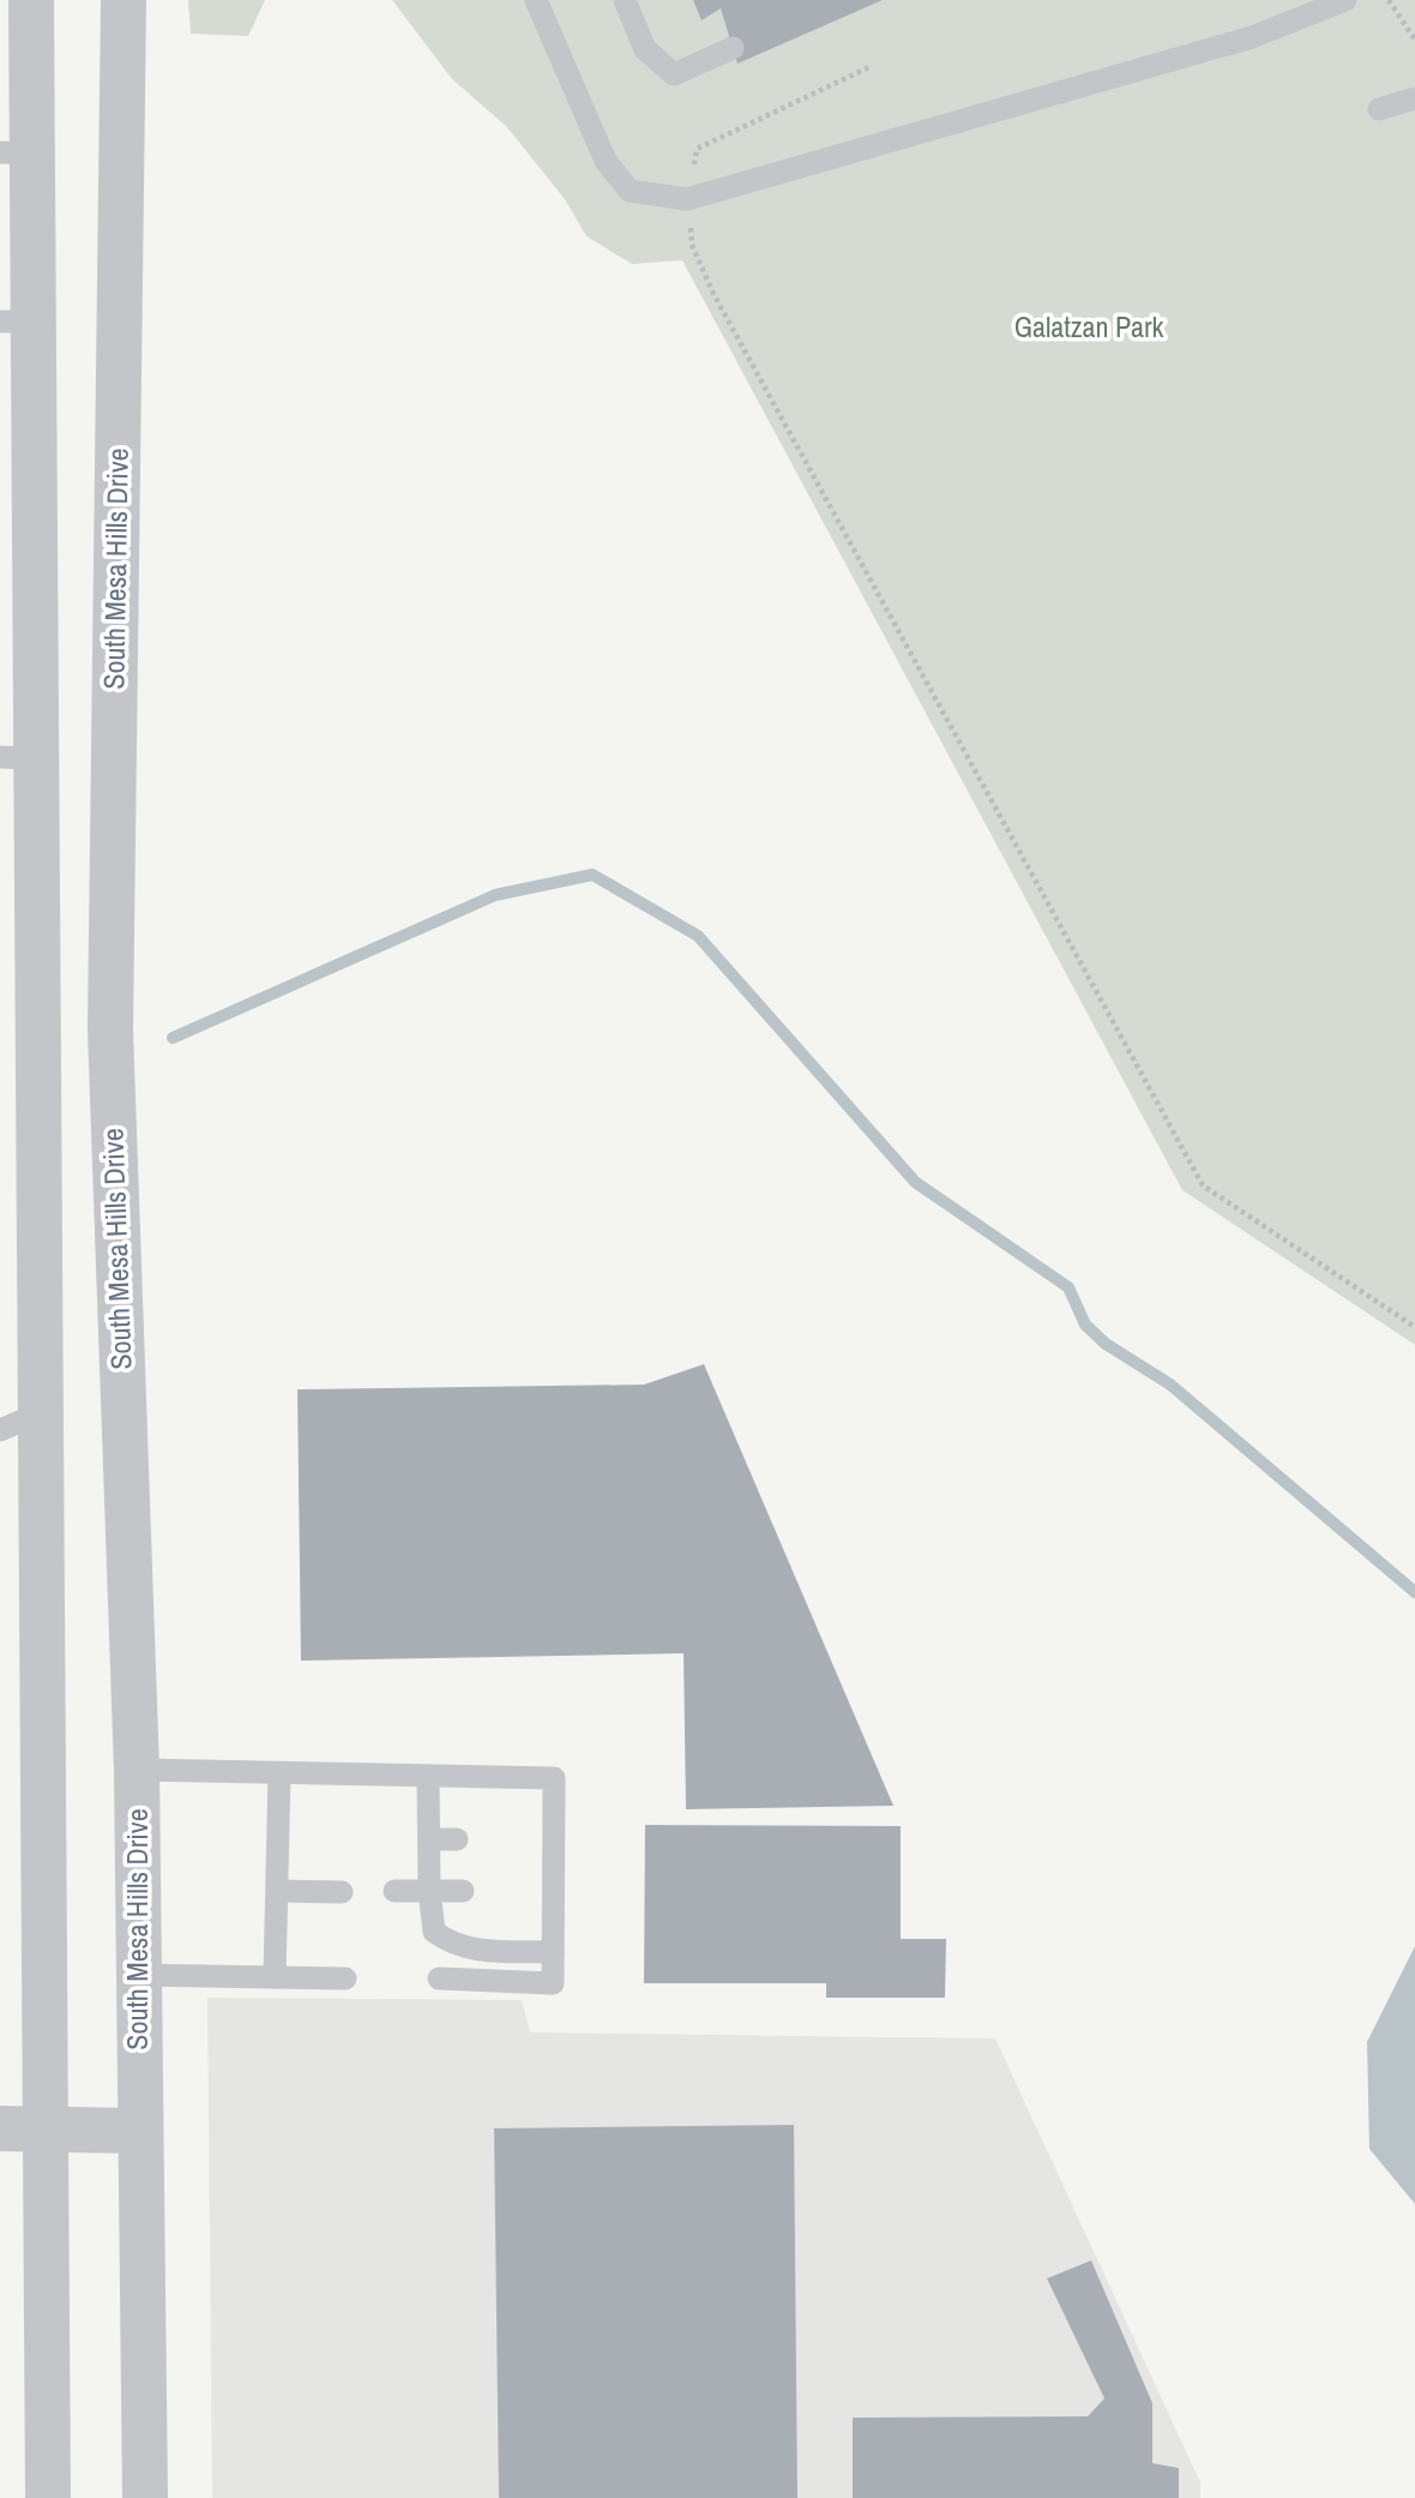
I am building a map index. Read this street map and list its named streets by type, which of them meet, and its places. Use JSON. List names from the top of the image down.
{
  "streets": {
    "street": ["South Mesa Hills Drive"]
  },
  "parks": ["Galatzan Park"]
}
